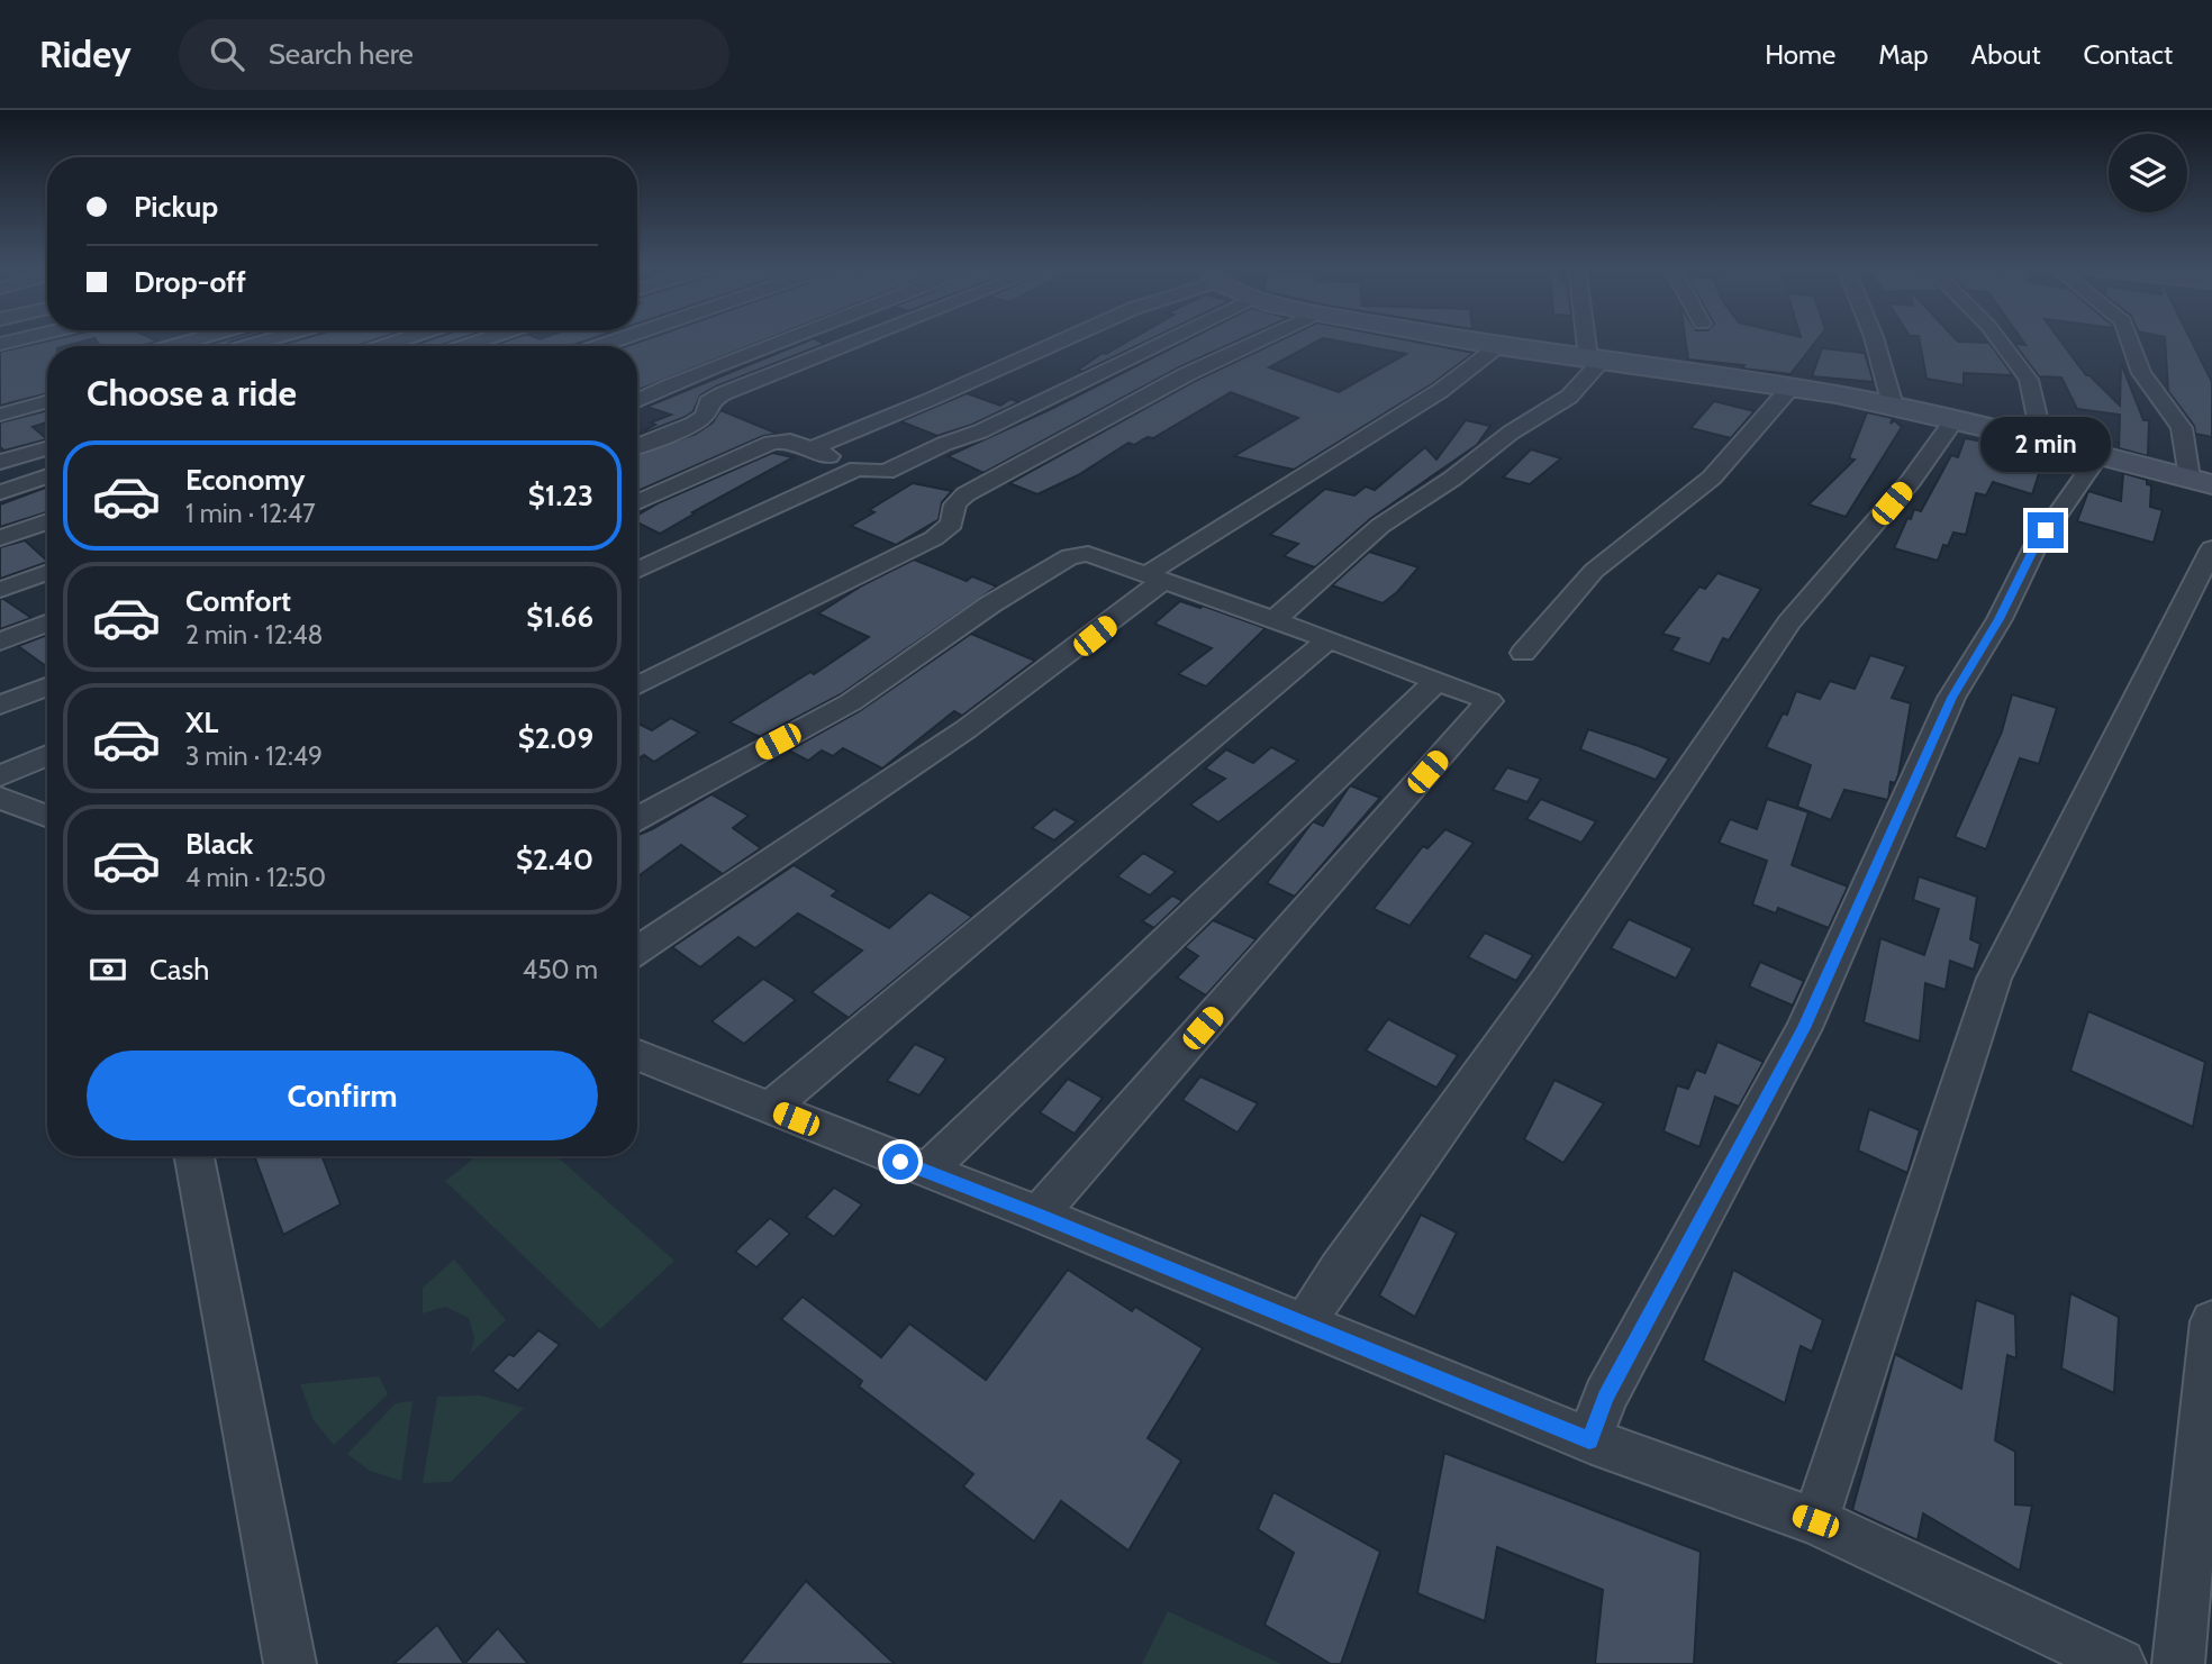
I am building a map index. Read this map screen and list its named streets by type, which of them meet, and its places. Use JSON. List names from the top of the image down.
{
  "page": {
    "header": "Ridey",
    "search": "Search here",
    "nav": [
      "Home",
      "Map",
      "About",
      "Contact"
    ],
    "banner": ["Pickup", "Drop-off"],
    "heading": "Choose a ride",
    "bubble": "2 min",
    "list": [
      {
        "name": "Economy",
        "note": "1 min · 12:47",
        "value": "$1.23"
      },
      {
        "name": "Comfort",
        "note": "2 min · 12:48",
        "value": "$1.66"
      },
      {
        "name": "XL",
        "note": "3 min · 12:49",
        "value": "$2.09"
      },
      {
        "name": "Black",
        "note": "4 min · 12:50",
        "value": "$2.40"
      }
    ],
    "pay": ["Cash", "450 m"],
    "buttons": "Confirm"
  }
}
